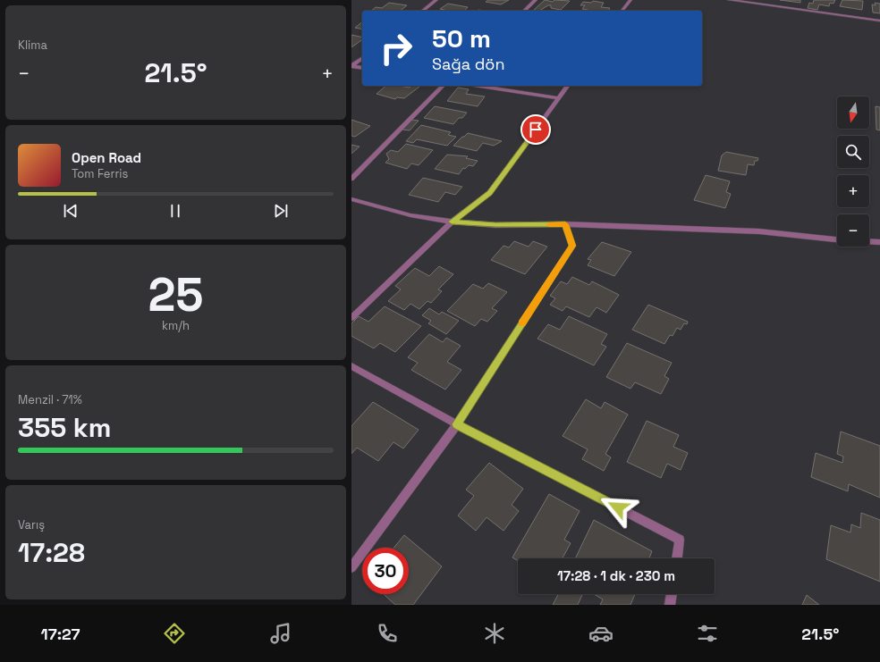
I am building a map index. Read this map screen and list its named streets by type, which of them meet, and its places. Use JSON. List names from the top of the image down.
{
  "north": "bottom",
  "page": {
    "tile": [
      "Klima",
      ["25", "km/h"],
      ["Menzil · 71%", "355 km"],
      ["Varış", "17:28"]
    ],
    "turn": ["50 m", "Sağa dön"],
    "heat": ["−", "21.5°", "+"],
    "map_buttons": ["+", "−"],
    "song": ["Open Road", "Tom Ferris"],
    "limit": "30",
    "trip": "17:28 · 1 dk · 230 m",
    "tabs": ["17:27", "21.5°"]
  }
}
